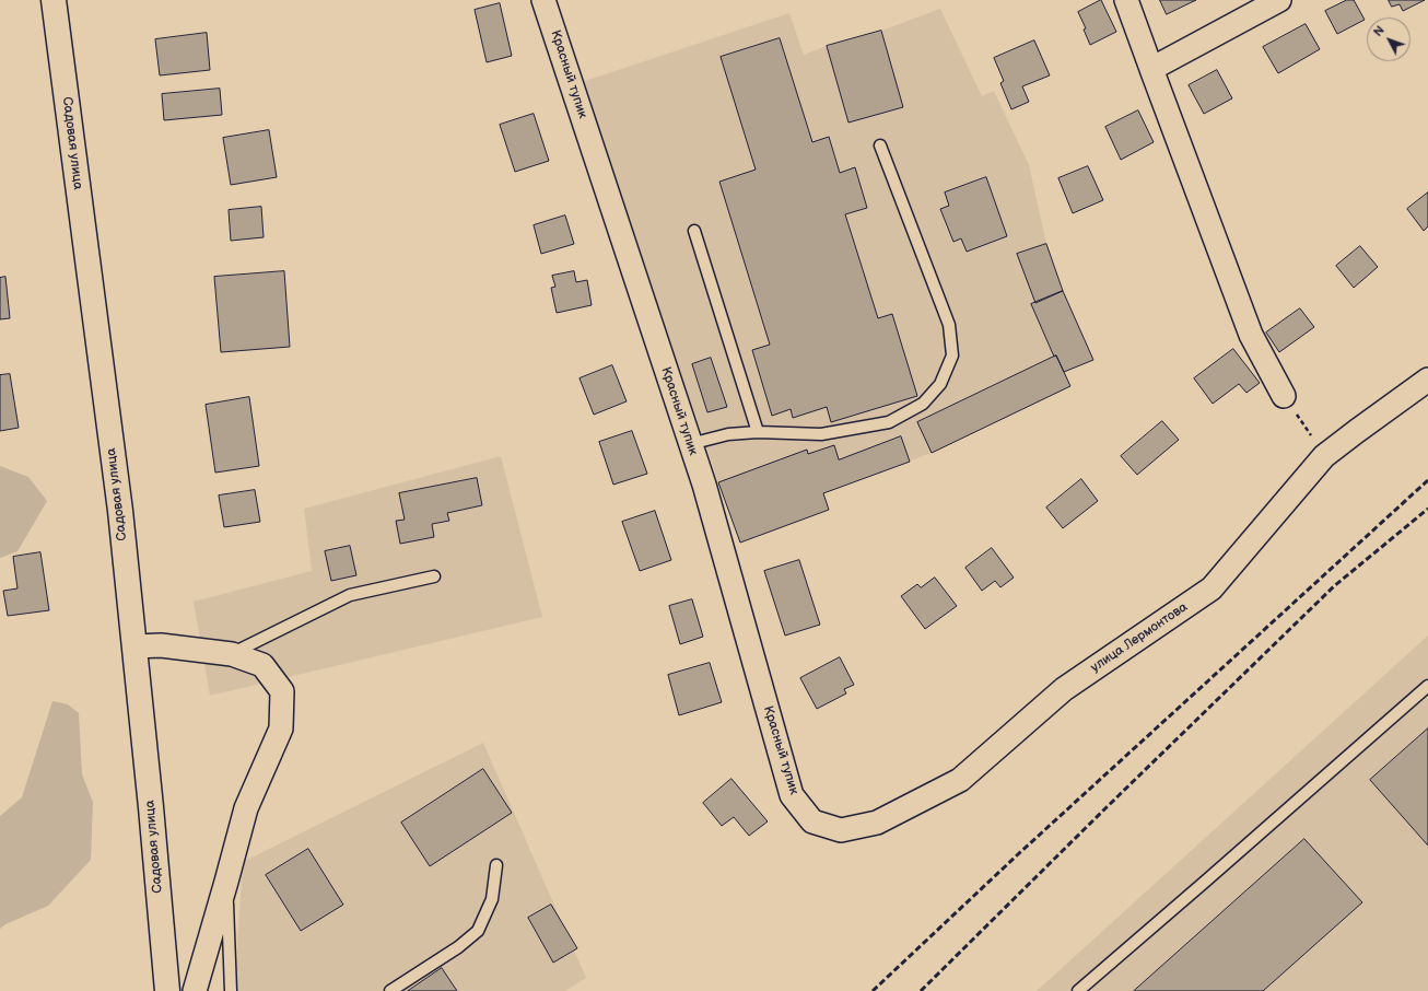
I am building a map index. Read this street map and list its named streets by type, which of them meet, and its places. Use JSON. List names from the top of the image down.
{
  "streets": {
    "main road": ["Садовая улица"],
    "street": ["Красный тупик", "улица Лермонтова"]
  },
  "crossings": [
    ["Красный тупик", "улица Лермонтова"]
  ],
  "north": "top left"
}
